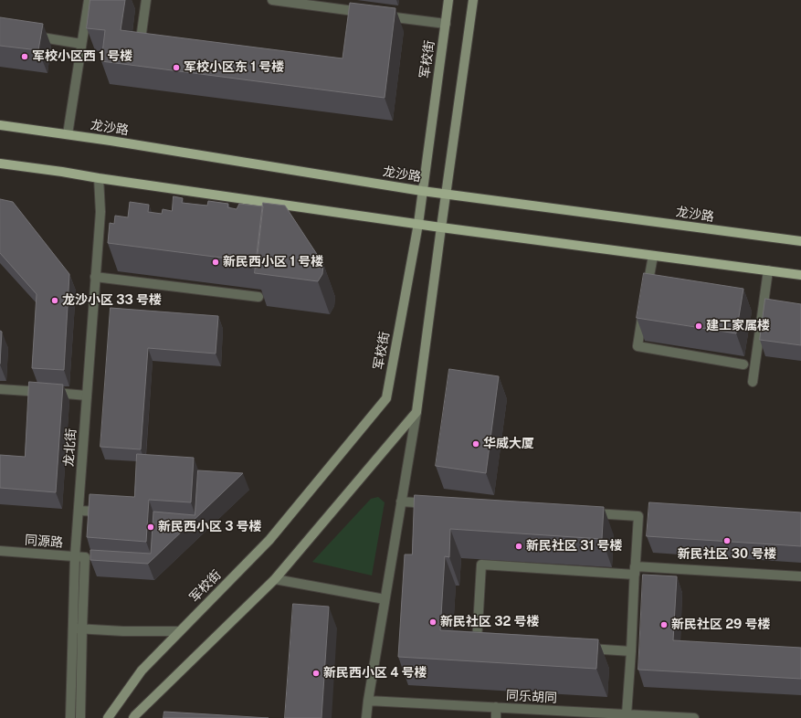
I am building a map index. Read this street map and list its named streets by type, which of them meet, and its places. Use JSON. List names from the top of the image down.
{
  "streets": {
    "main road": ["军校街", "龙沙路"],
    "street": ["龙北街", "同源路", "同乐胡同"]
  },
  "crossings": [
    ["军校街", "龙沙路"],
    ["龙北街", "同源路"]
  ],
  "places": [
    "军校小区西 1 号楼",
    "军校小区东 1 号楼",
    "新民西小区 1 号楼",
    "龙沙小区 33 号楼",
    "建工家属楼",
    "华威大厦",
    "新民西小区 3 号楼",
    "新民社区 30 号楼",
    "新民社区 31 号楼",
    "新民社区 32 号楼",
    "新民社区 29 号楼",
    "新民西小区 4 号楼"
  ]
}
